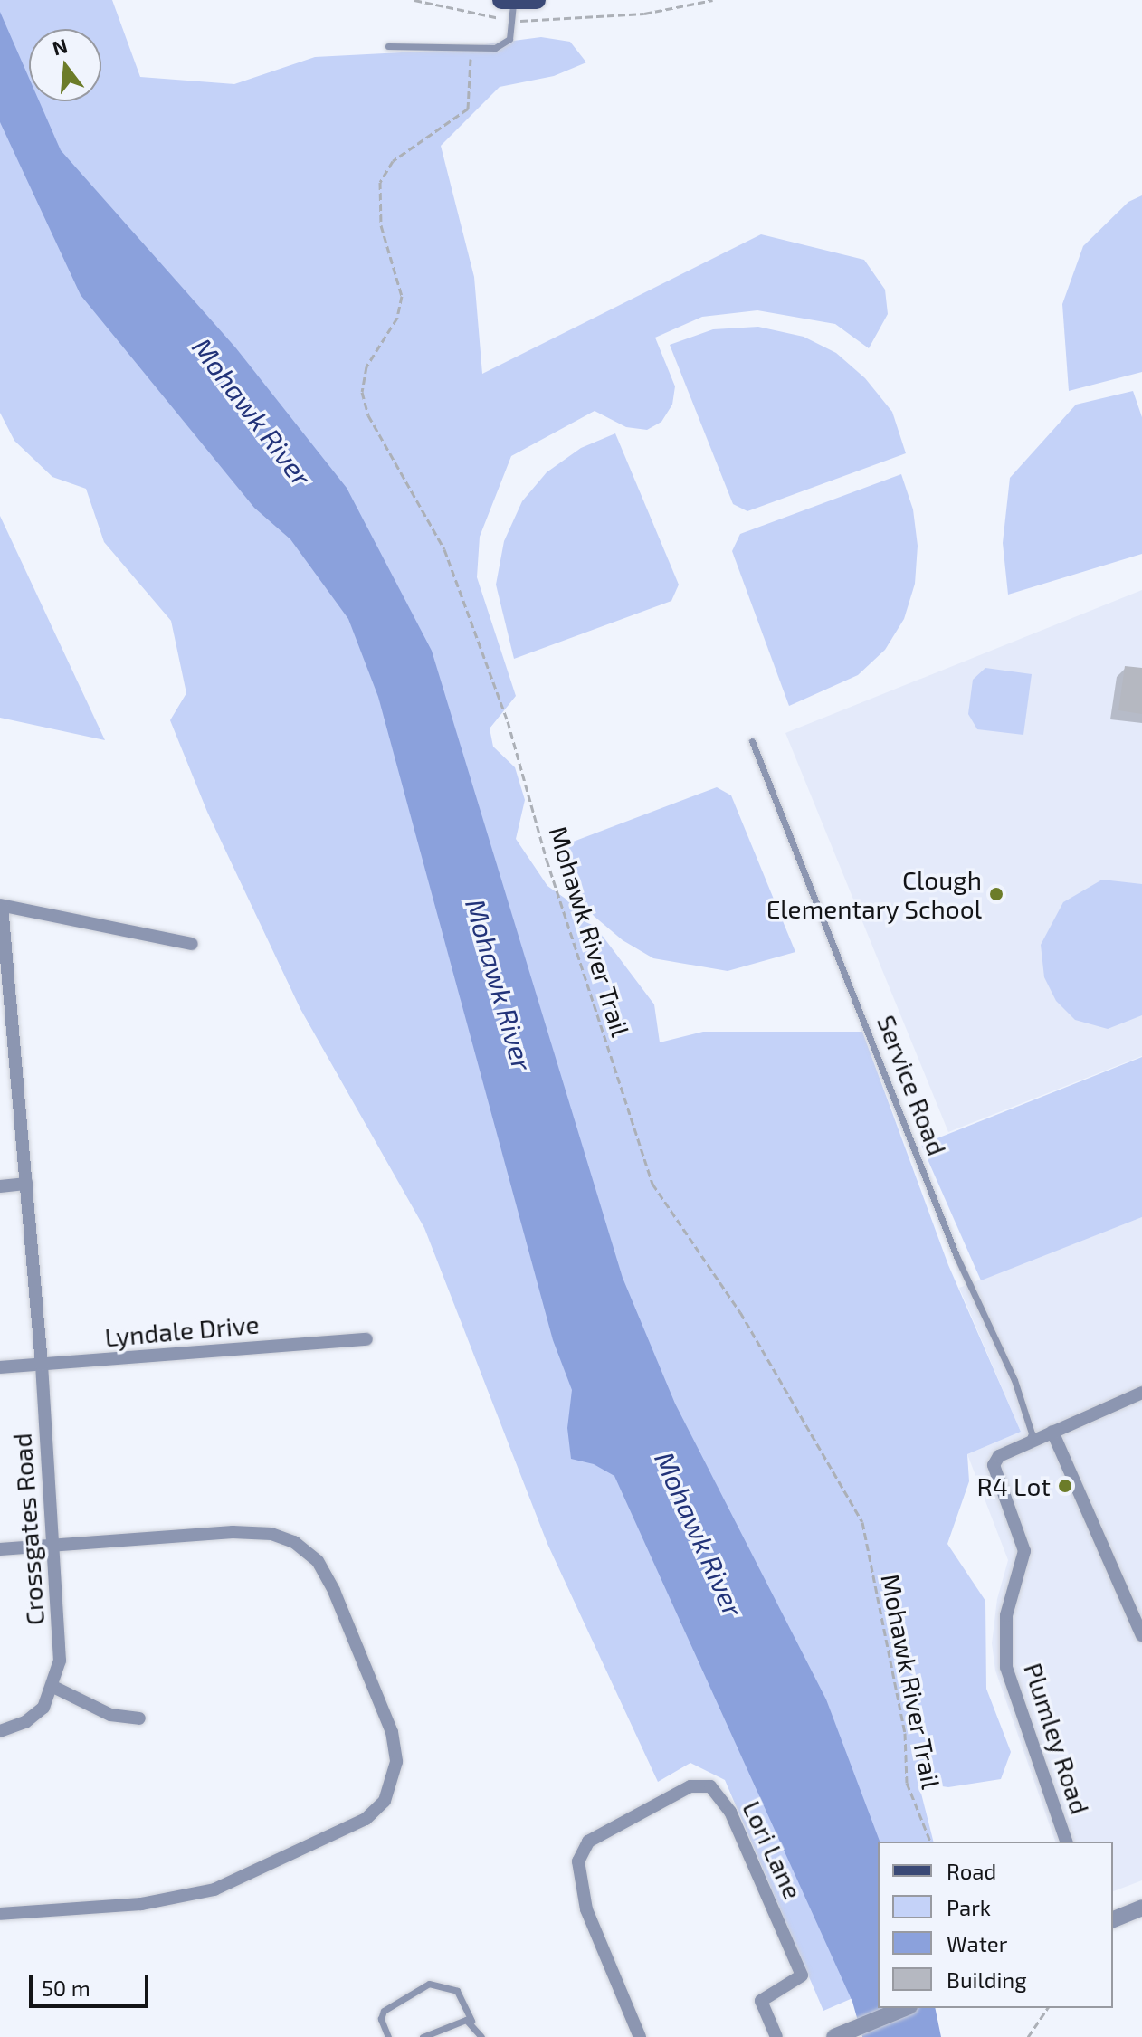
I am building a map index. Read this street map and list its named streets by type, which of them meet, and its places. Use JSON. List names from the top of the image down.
{
  "streets": {
    "street": [
      "Lyndale Drive",
      "Crossgates Road",
      "Plumley Road",
      "Lori Lane"
    ],
    "lane": ["Service Road"],
    "path": ["Mohawk River Trail"]
  },
  "crossings": [
    ["Service Road", "Plumley Road"],
    ["Lyndale Drive", "Crossgates Road"]
  ],
  "water": ["Mohawk River"],
  "places": ["Clough Elementary School", "R4 Lot"],
  "legend": [
    "Road",
    "Park",
    "Water",
    "Building"
  ],
  "scale_bar": "50 m",
  "north": "top"
}
